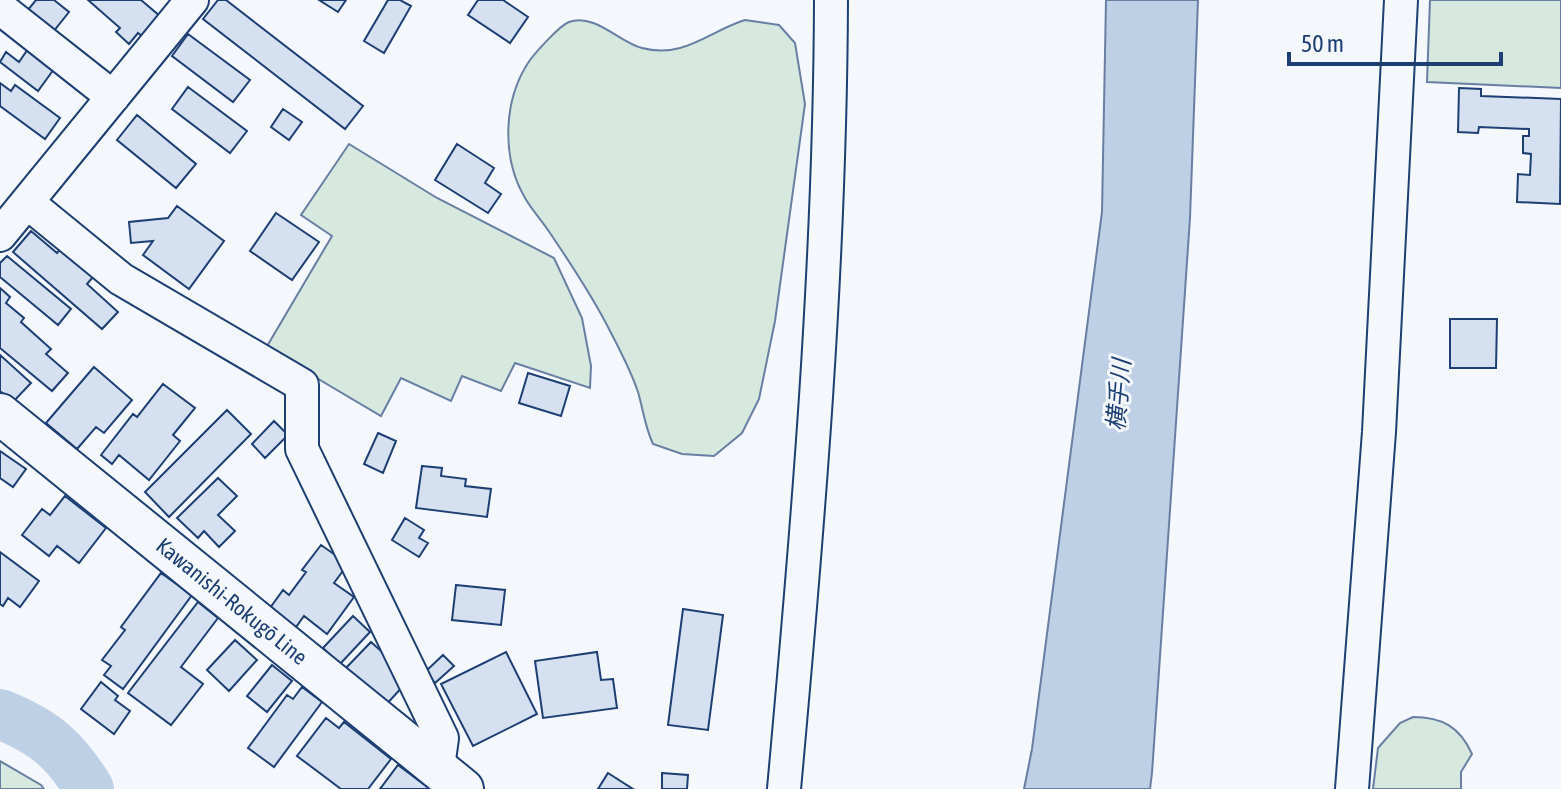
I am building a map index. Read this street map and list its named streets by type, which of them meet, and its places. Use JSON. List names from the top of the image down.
{
  "streets": {
    "main road": ["Kawanishi-Rokugō Line"]
  },
  "water": ["横手川"],
  "scale_bar": "50 m"
}
